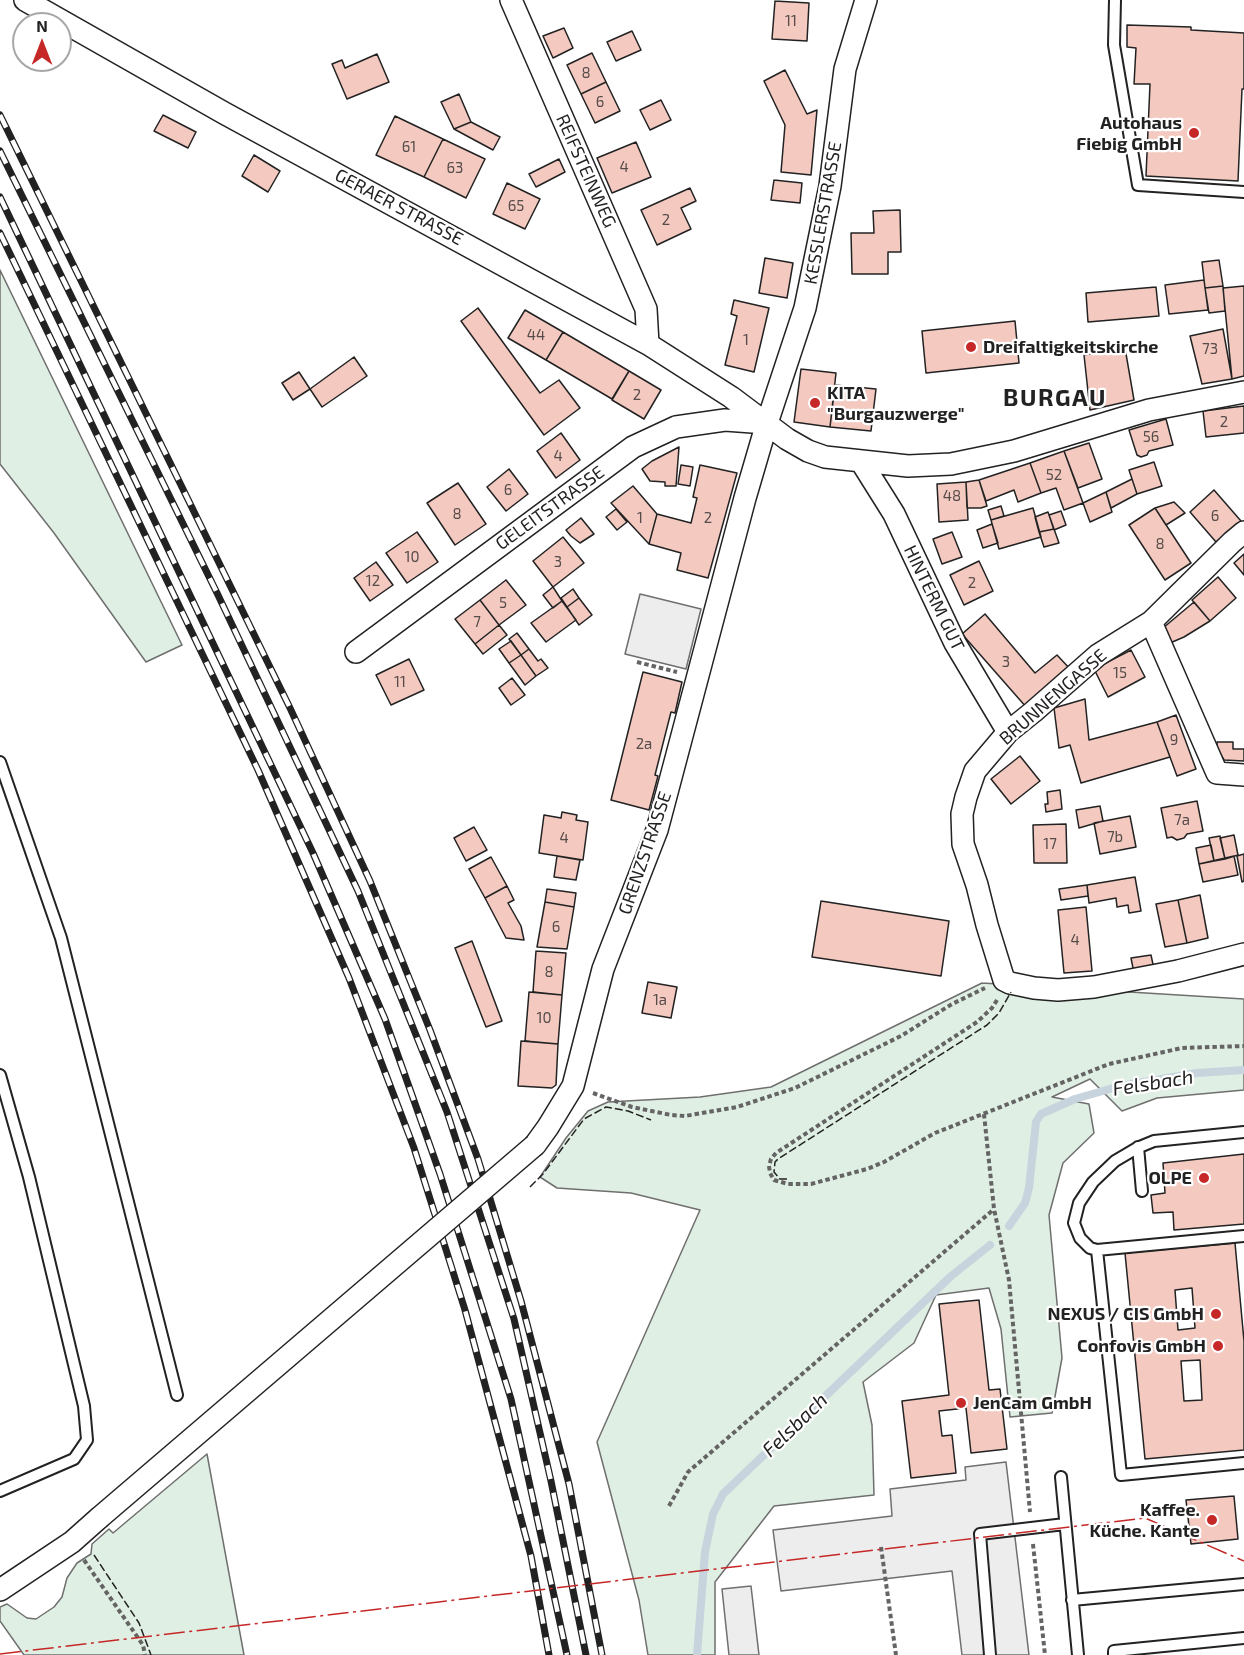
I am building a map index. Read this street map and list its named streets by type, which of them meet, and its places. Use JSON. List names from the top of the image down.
{
  "streets": {
    "street": [
      "REIFSTEINWEG",
      "GERAER STRASSE",
      "KESSLERSTRASSE",
      "GELEITSTRASSE",
      "HINTERM GUT",
      "BRUNNENGASSE",
      "GRENZSTRASSE"
    ]
  },
  "crossings": [
    ["REIFSTEINWEG", "GERAER STRASSE"],
    ["GERAER STRASSE", "KESSLERSTRASSE"],
    ["GERAER STRASSE", "GELEITSTRASSE"],
    ["GERAER STRASSE", "HINTERM GUT"],
    ["KESSLERSTRASSE", "GELEITSTRASSE"],
    ["KESSLERSTRASSE", "GRENZSTRASSE"],
    ["HINTERM GUT", "BRUNNENGASSE"]
  ],
  "districts": ["BURGAU"],
  "water": ["Felsbach"],
  "places": [
    "Autohaus Fiebig GmbH",
    "Dreifaltigkeitskirche",
    "KITA \"Burgauzwerge\"",
    "OLPE",
    "NEXUS / CIS GmbH",
    "Confovis GmbH",
    "JenCam GmbH",
    "Kaffee. Küche. Kante"
  ],
  "house_numbers": [
    "11",
    "8",
    "6",
    "61",
    "4",
    "63",
    "65",
    "2",
    "44",
    "1",
    "73",
    "2",
    "2",
    "56",
    "4",
    "52",
    "6",
    "48",
    "8",
    "6",
    "1",
    "2",
    "8",
    "10",
    "3",
    "12",
    "2",
    "5",
    "7",
    "3",
    "15",
    "11",
    "9",
    "2a",
    "7a",
    "7b",
    "4",
    "17",
    "6",
    "4",
    "8",
    "1a",
    "10"
  ],
  "north": "top"
}
